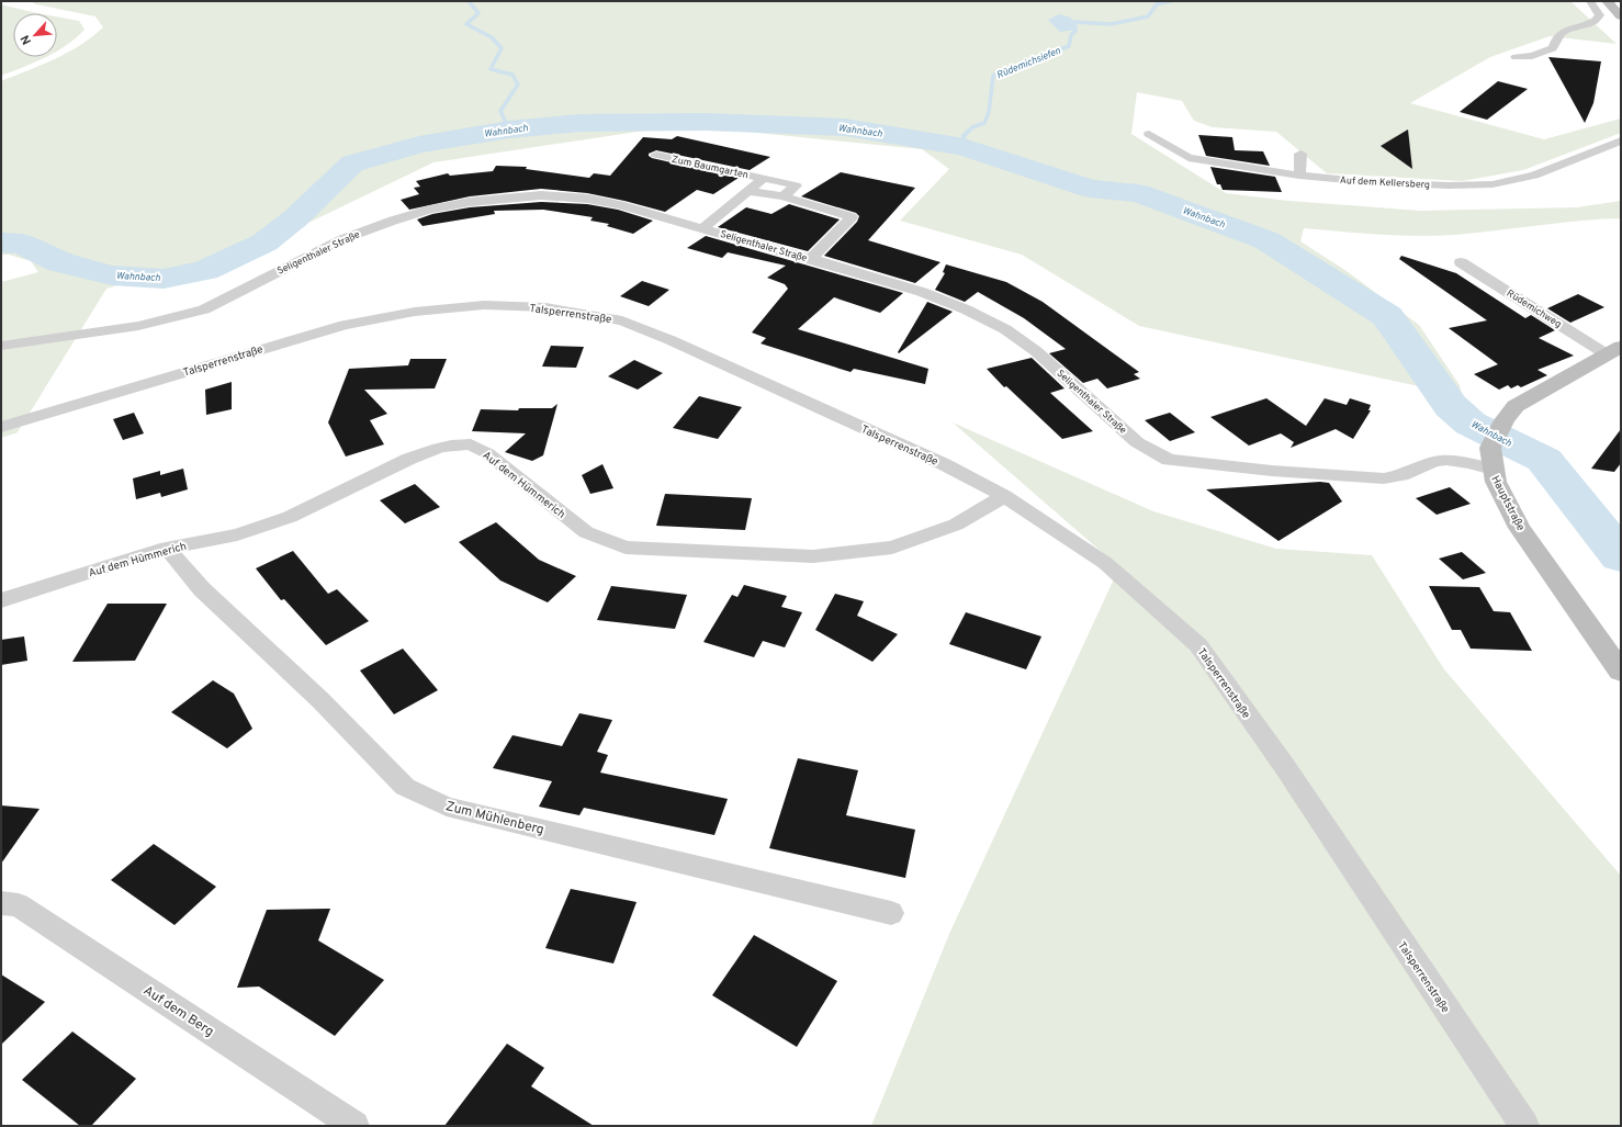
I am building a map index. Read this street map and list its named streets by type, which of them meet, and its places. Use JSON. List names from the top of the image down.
{
  "streets": {
    "main road": ["Hauptstraße"],
    "street": [
      "Zum Baumgarten",
      "Auf dem Kellersberg",
      "Seligenthaler Straße",
      "Rüdemichweg",
      "Talsperrenstraße",
      "Auf dem Hümmerich",
      "Zum Mühlenberg",
      "Auf dem Berg"
    ]
  },
  "crossings": [
    ["Zum Baumgarten", "Seligenthaler Straße"],
    ["Seligenthaler Straße", "Hauptstraße"],
    ["Talsperrenstraße", "Auf dem Hümmerich"],
    ["Auf dem Hümmerich", "Zum Mühlenberg"]
  ],
  "water": ["Rüdemichsiefen", "Wahnbach"],
  "north": "bottom left"
}
